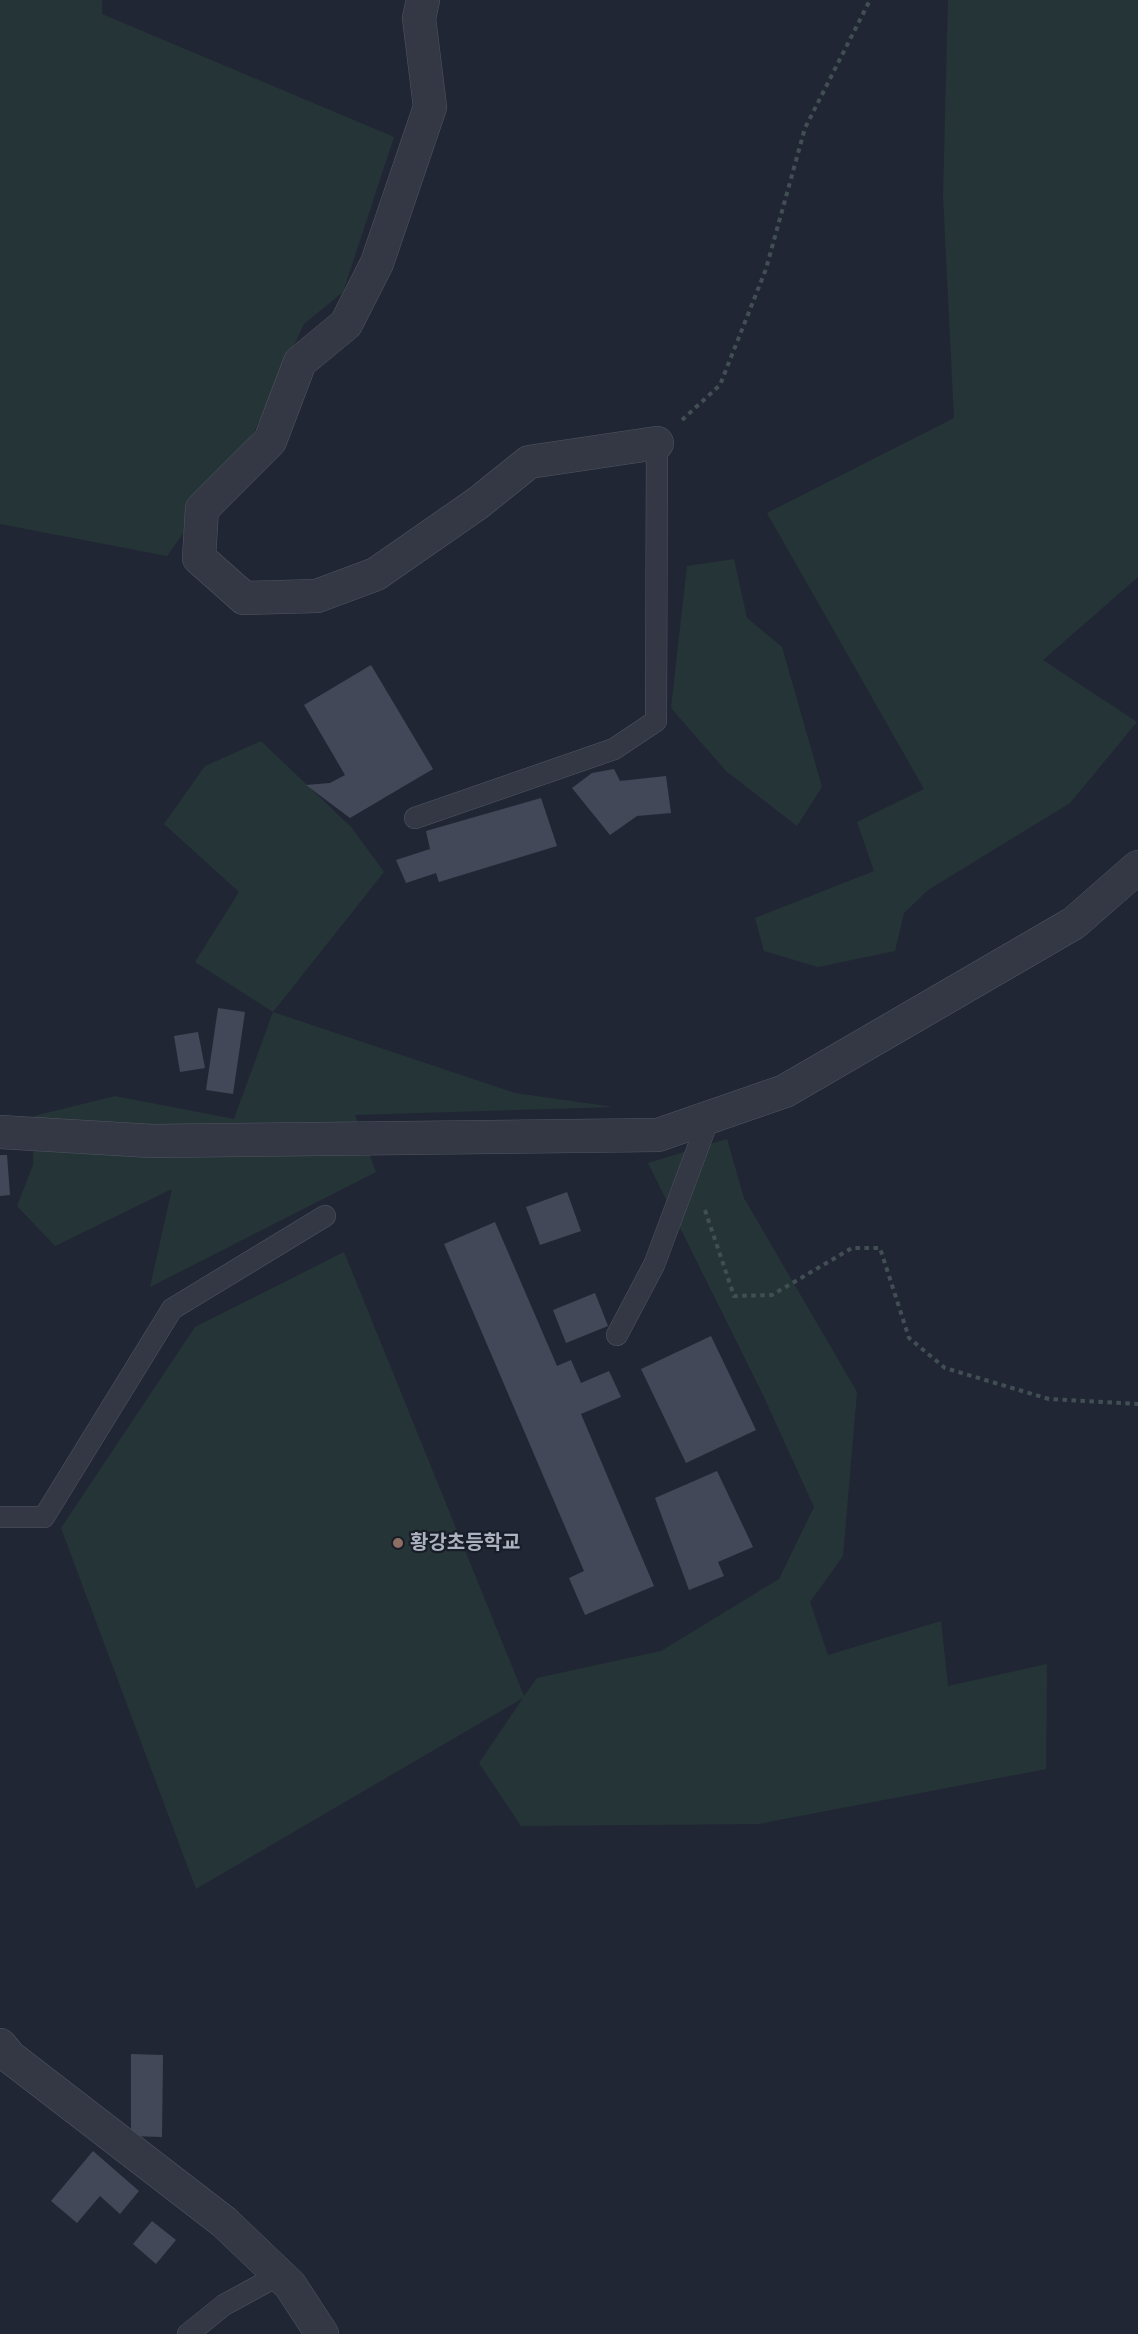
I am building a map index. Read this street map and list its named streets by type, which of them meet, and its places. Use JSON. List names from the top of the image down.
{
  "places": ["황강초등학교"]
}
